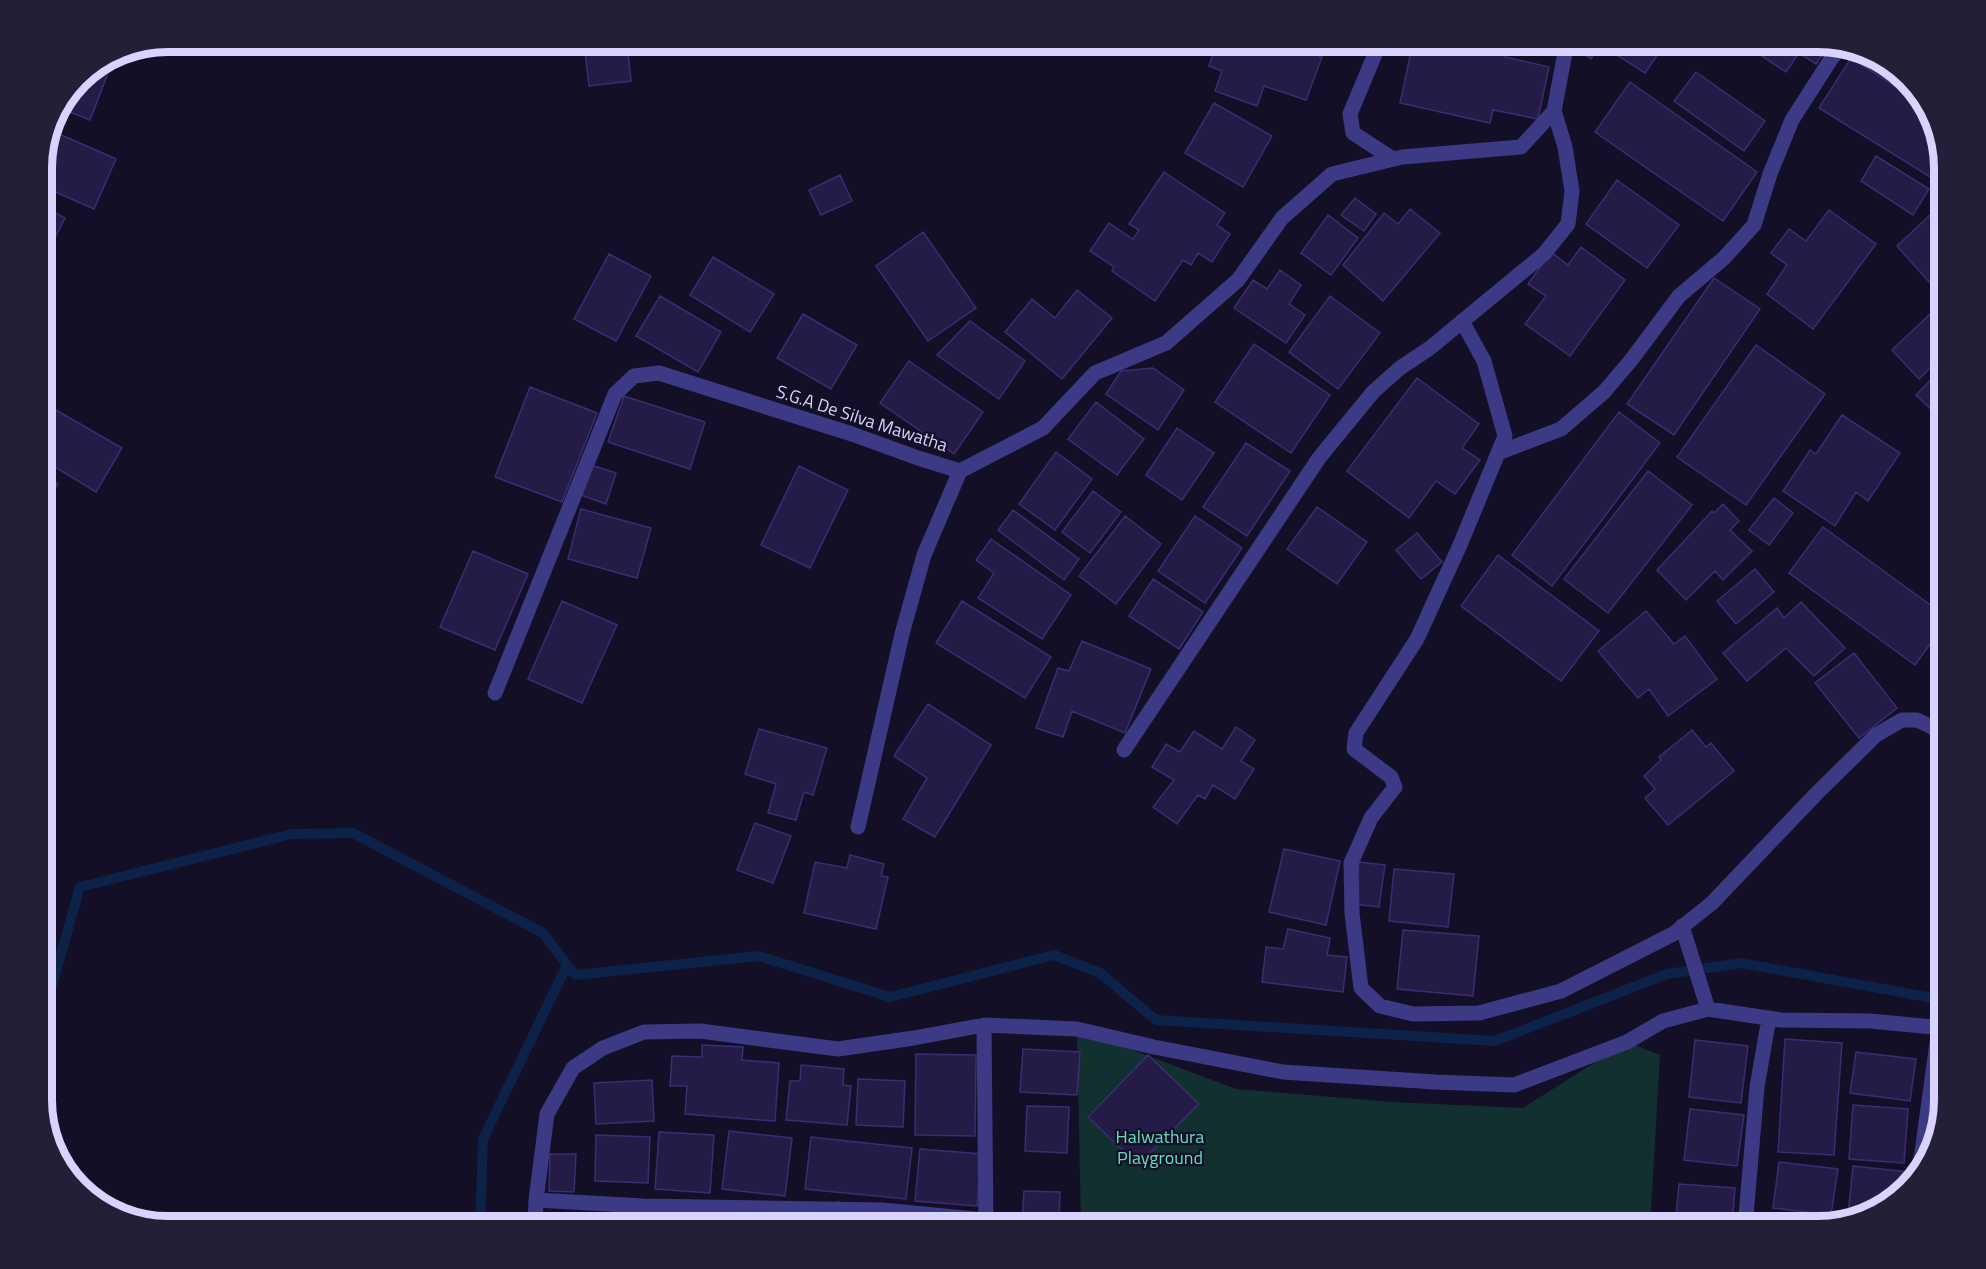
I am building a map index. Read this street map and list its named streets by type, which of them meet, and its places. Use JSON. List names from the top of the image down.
{
  "streets": {
    "street": ["S.G.A De Silva Mawatha"]
  },
  "parks": ["Halwathura Playground"]
}
